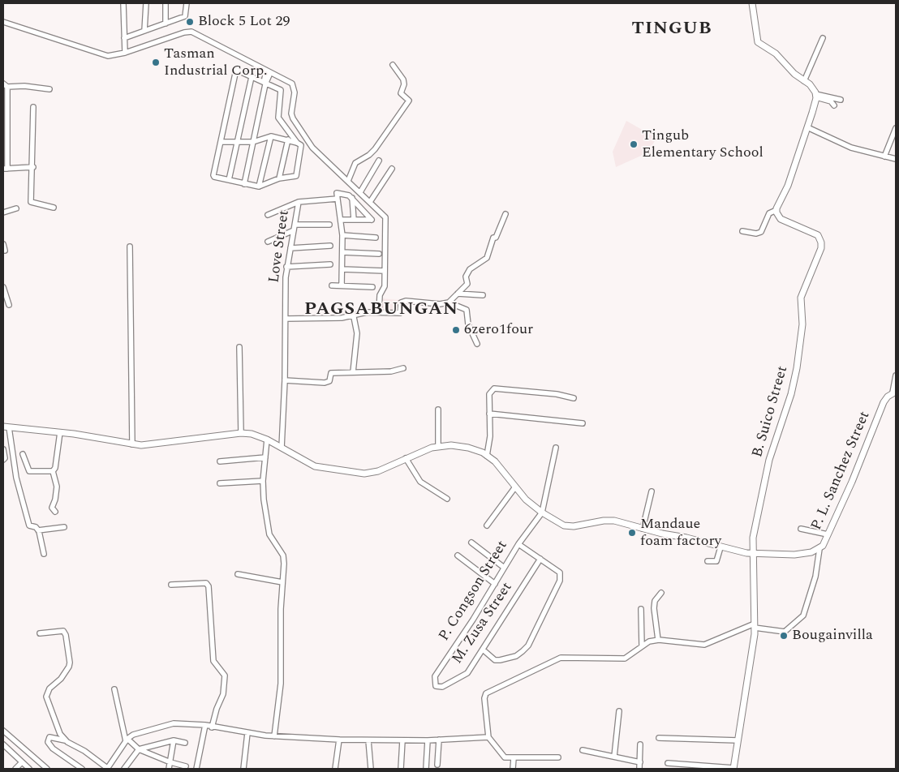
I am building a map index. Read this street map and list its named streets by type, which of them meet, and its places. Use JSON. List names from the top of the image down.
{
  "streets": {
    "street": [
      "Love Street",
      "B. Suico Street",
      "P. L. Sanchez Street",
      "P. Congson Street",
      "M. Zusa Street"
    ]
  },
  "crossings": [
    ["Love Street", "P. L. Sanchez Street"],
    ["B. Suico Street", "P. L. Sanchez Street"],
    ["P. L. Sanchez Street", "P. Congson Street"],
    ["P. Congson Street", "M. Zusa Street"]
  ],
  "districts": ["TINGUB", "PAGSABUNGAN"],
  "places": [
    "Block 5 Lot 29",
    "Tasman Industrial Corp.",
    "Tingub Elementary School",
    "6zero1four",
    "Mandaue foam factory",
    "Bougainvilla"
  ]
}
